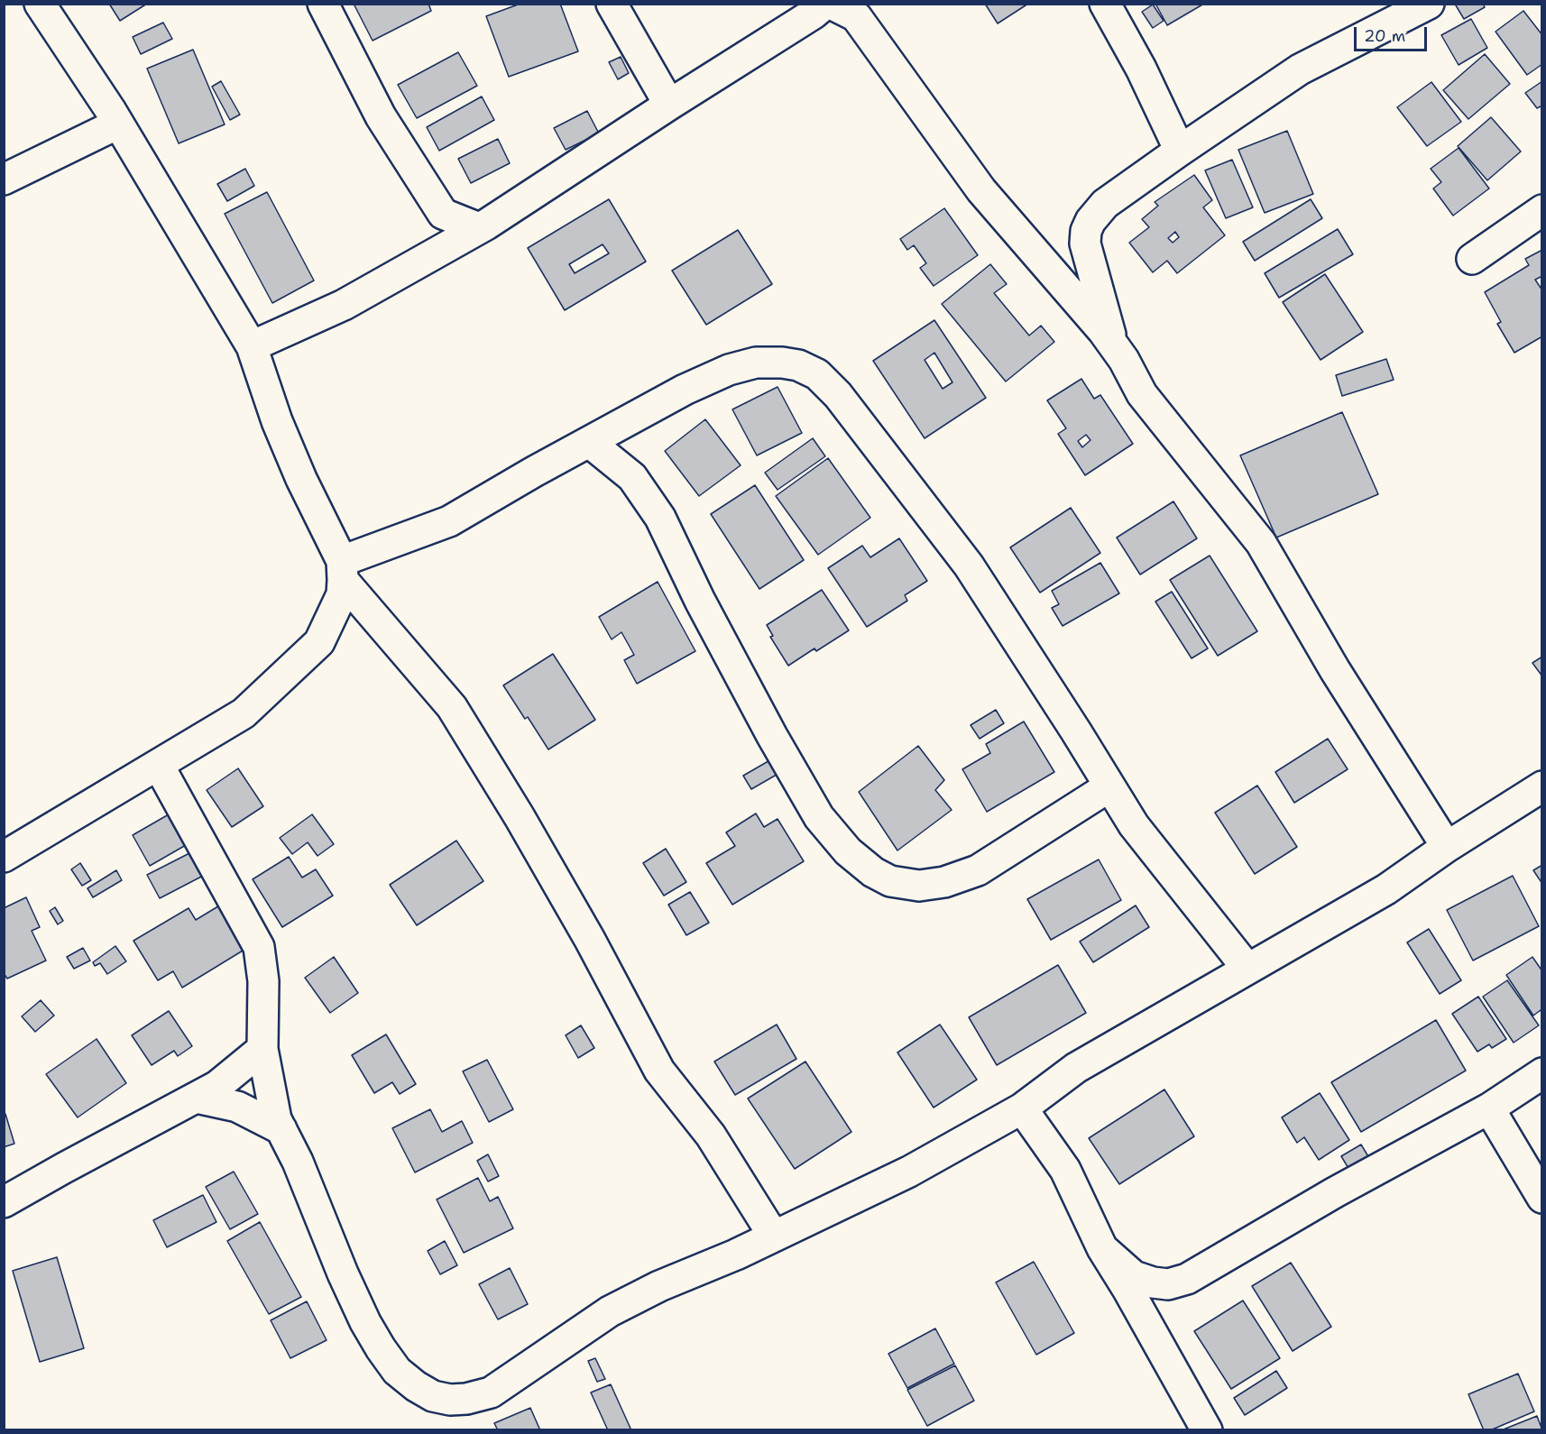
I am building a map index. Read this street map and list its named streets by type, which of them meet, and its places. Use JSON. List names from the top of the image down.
{
  "scale_bar": "20 m"
}
